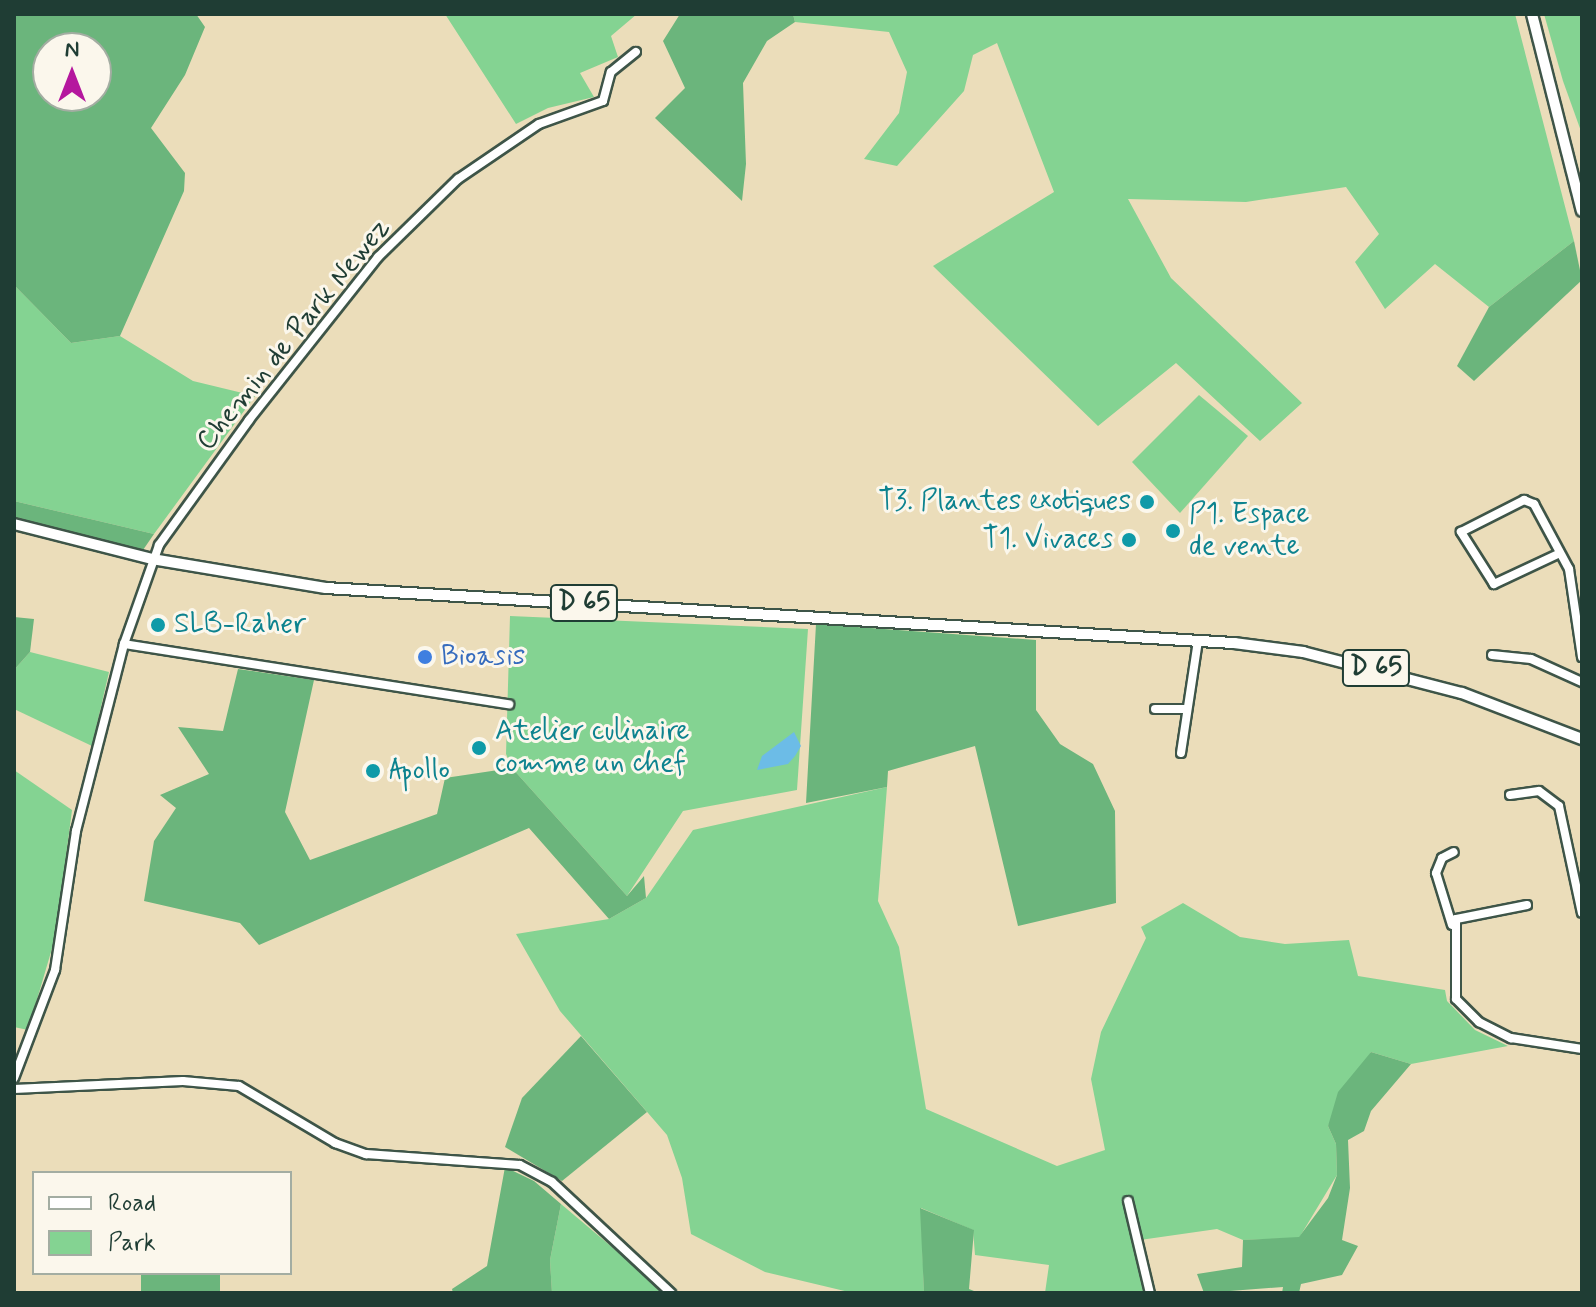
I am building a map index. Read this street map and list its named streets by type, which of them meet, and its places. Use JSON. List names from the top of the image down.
{
  "streets": {
    "main road": ["D 65"],
    "street": ["Chemin de Park Newez"]
  },
  "crossings": [
    ["Chemin de Park Newez", "D 65"]
  ],
  "places": [
    "T3. Plantes exotiques",
    "P1. Espace de vente",
    "T1. Vivaces",
    "SLB-Raher",
    "Bioasis",
    "Atelier culinaire comme un chef",
    "Apollo"
  ],
  "legend": ["Road", "Park"],
  "north": "top"
}
